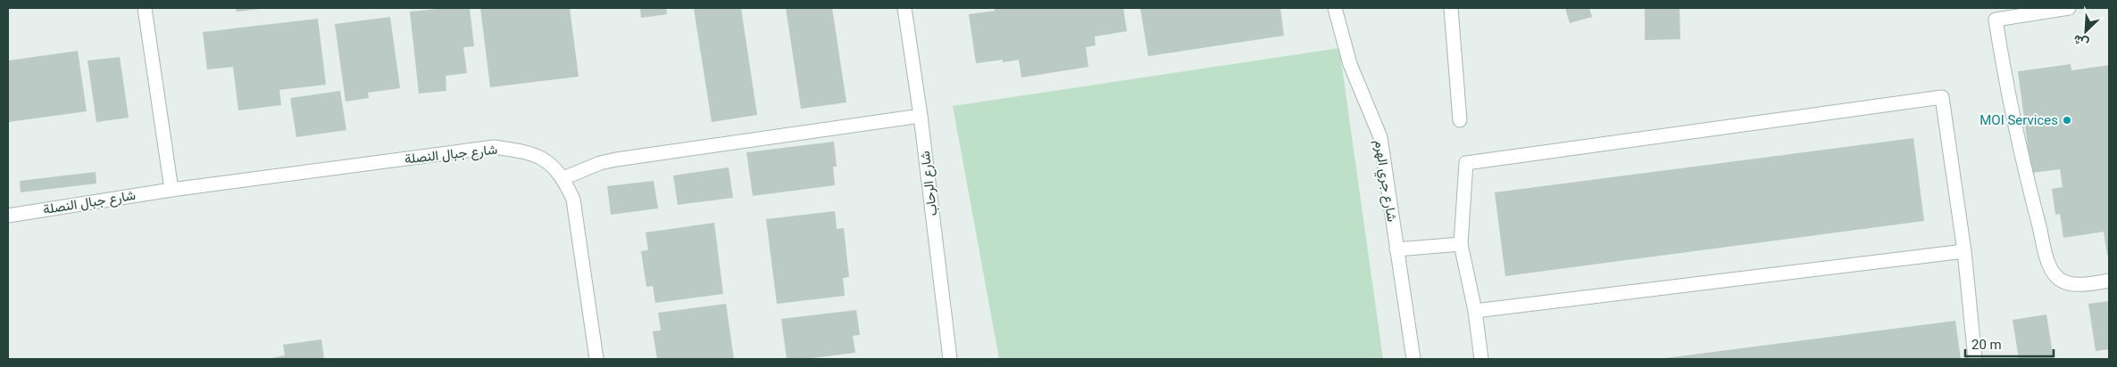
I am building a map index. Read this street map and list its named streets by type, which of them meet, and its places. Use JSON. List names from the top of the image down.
{
  "streets": {
    "street": ["شارع جبال النصلة", "شارع جري الهرم", "شارع الرحاب"]
  },
  "places": ["MOI Services"],
  "scale_bar": "20 m",
  "north": "bottom left"
}
